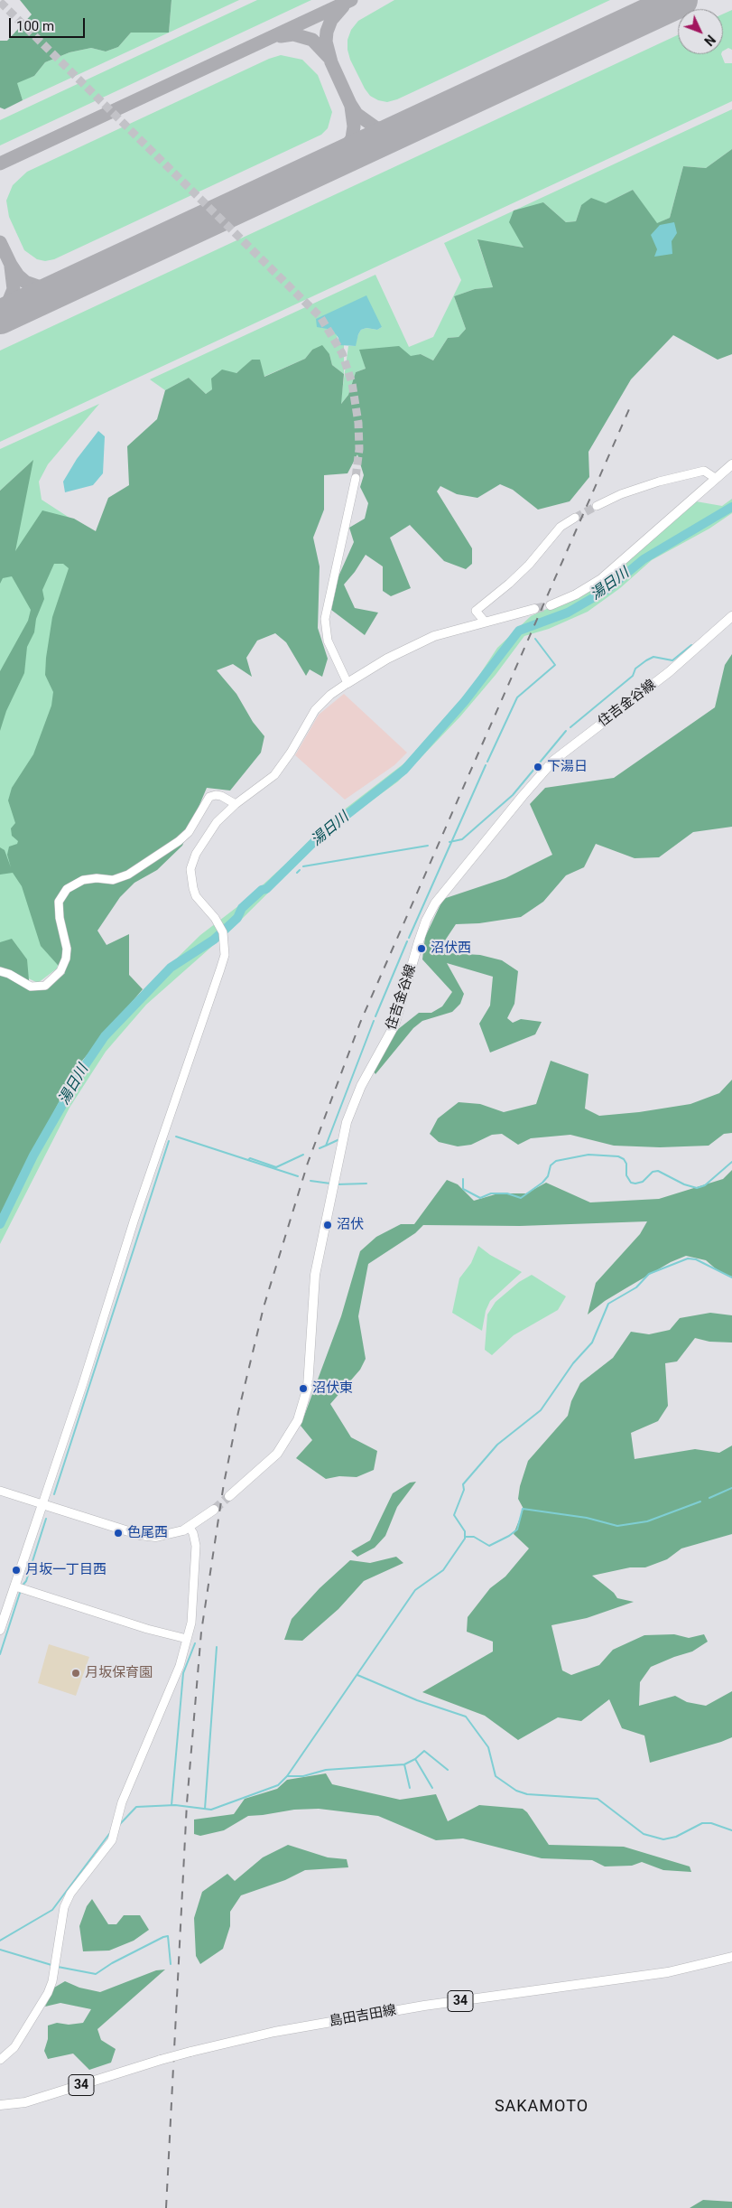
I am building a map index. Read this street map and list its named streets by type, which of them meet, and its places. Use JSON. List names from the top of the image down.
{
  "streets": {
    "main road": ["住吉金谷線", "34", "島田吉田線"]
  },
  "districts": ["SAKAMOTO"],
  "water": ["湯日川"],
  "places": [
    "下湯日",
    "沼伏西",
    "沼伏",
    "沼伏東",
    "色尾西",
    "月坂一丁目西",
    "月坂保育園"
  ],
  "scale_bar": "100 m",
  "north": "bottom right"
}
